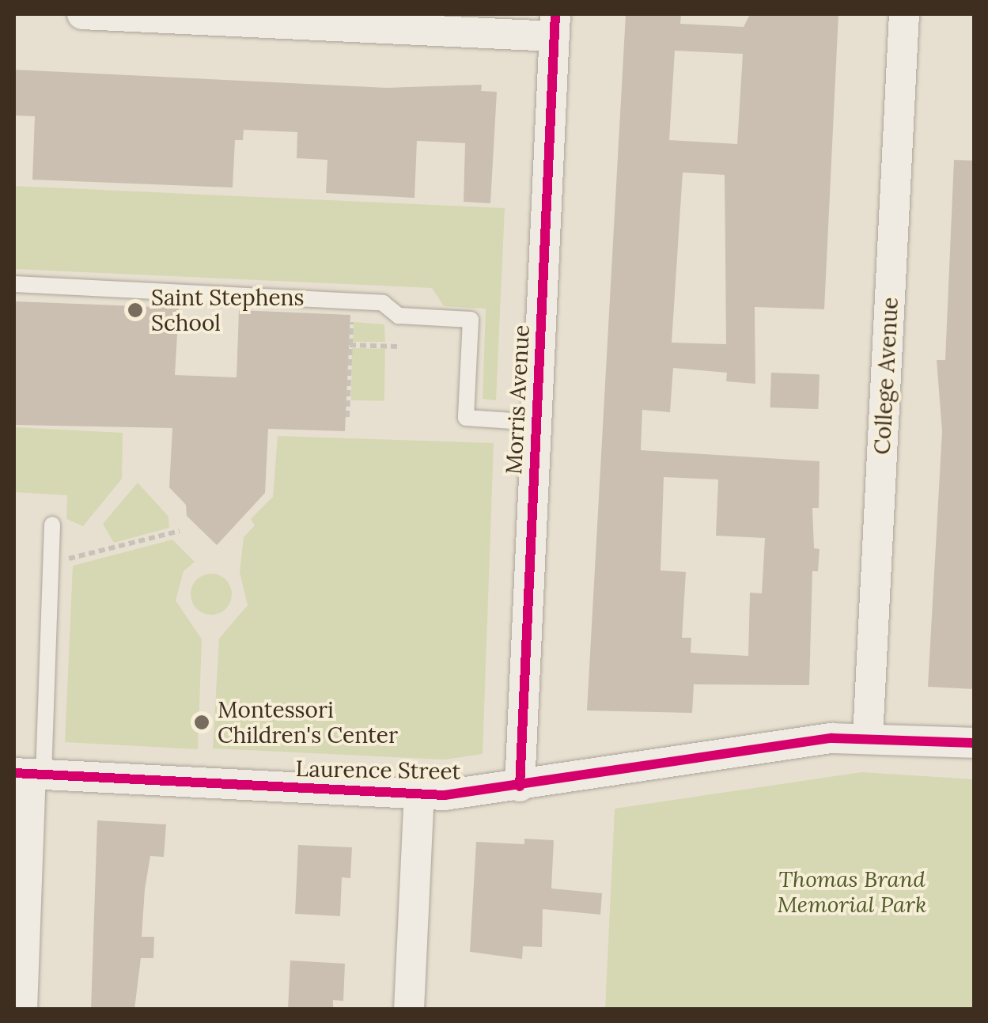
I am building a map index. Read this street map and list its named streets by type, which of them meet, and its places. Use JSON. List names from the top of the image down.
{
  "streets": {
    "street": ["College Avenue", "Morris Avenue", "Laurence Street"]
  },
  "crossings": [
    ["College Avenue", "Laurence Street"],
    ["Morris Avenue", "Laurence Street"]
  ],
  "parks": ["Thomas Brand Memorial Park"],
  "places": ["Saint Stephens School", "Montessori Children's Center"]
}
